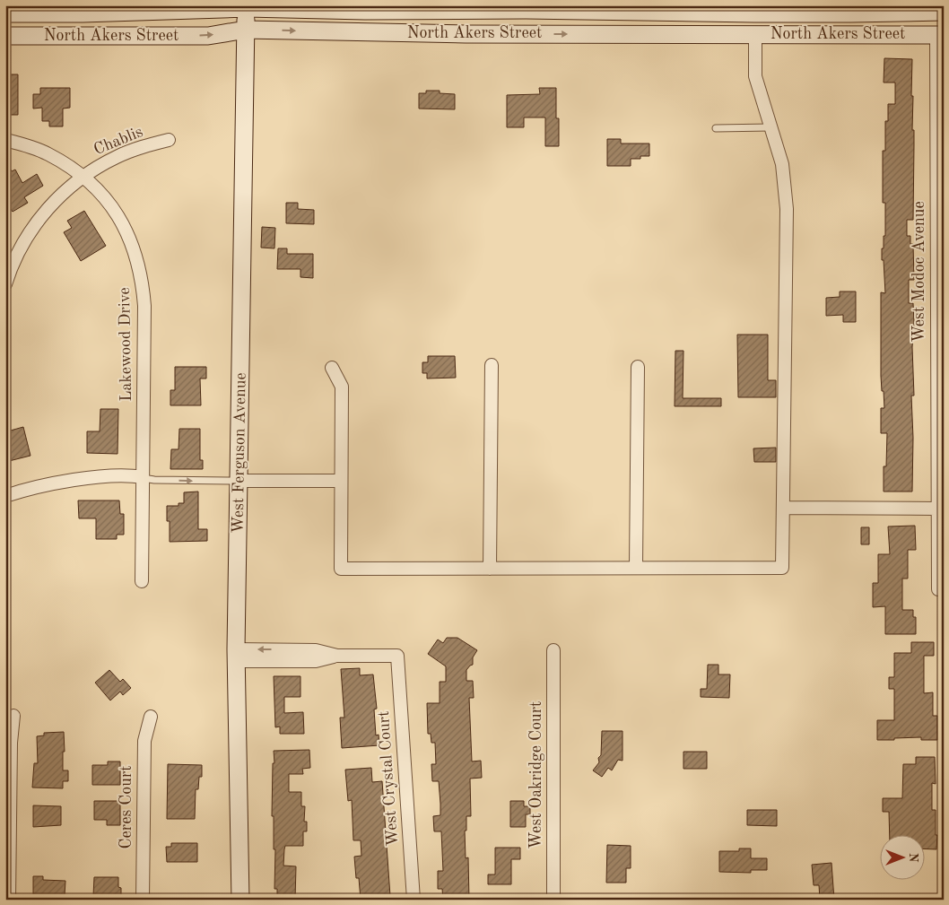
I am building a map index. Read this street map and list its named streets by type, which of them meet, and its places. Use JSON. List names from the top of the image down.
{
  "streets": {
    "main road": ["North Akers Street", "West Ferguson Avenue"],
    "street": [
      "Chablis",
      "West Modoc Avenue",
      "Lakewood Drive",
      "West Oakridge Court",
      "West Crystal Court",
      "Ceres Court"
    ]
  },
  "crossings": [
    ["North Akers Street", "West Modoc Avenue"],
    ["North Akers Street", "West Ferguson Avenue"],
    ["Chablis", "Lakewood Drive"],
    ["West Ferguson Avenue", "West Crystal Court"]
  ],
  "north": "right"
}
